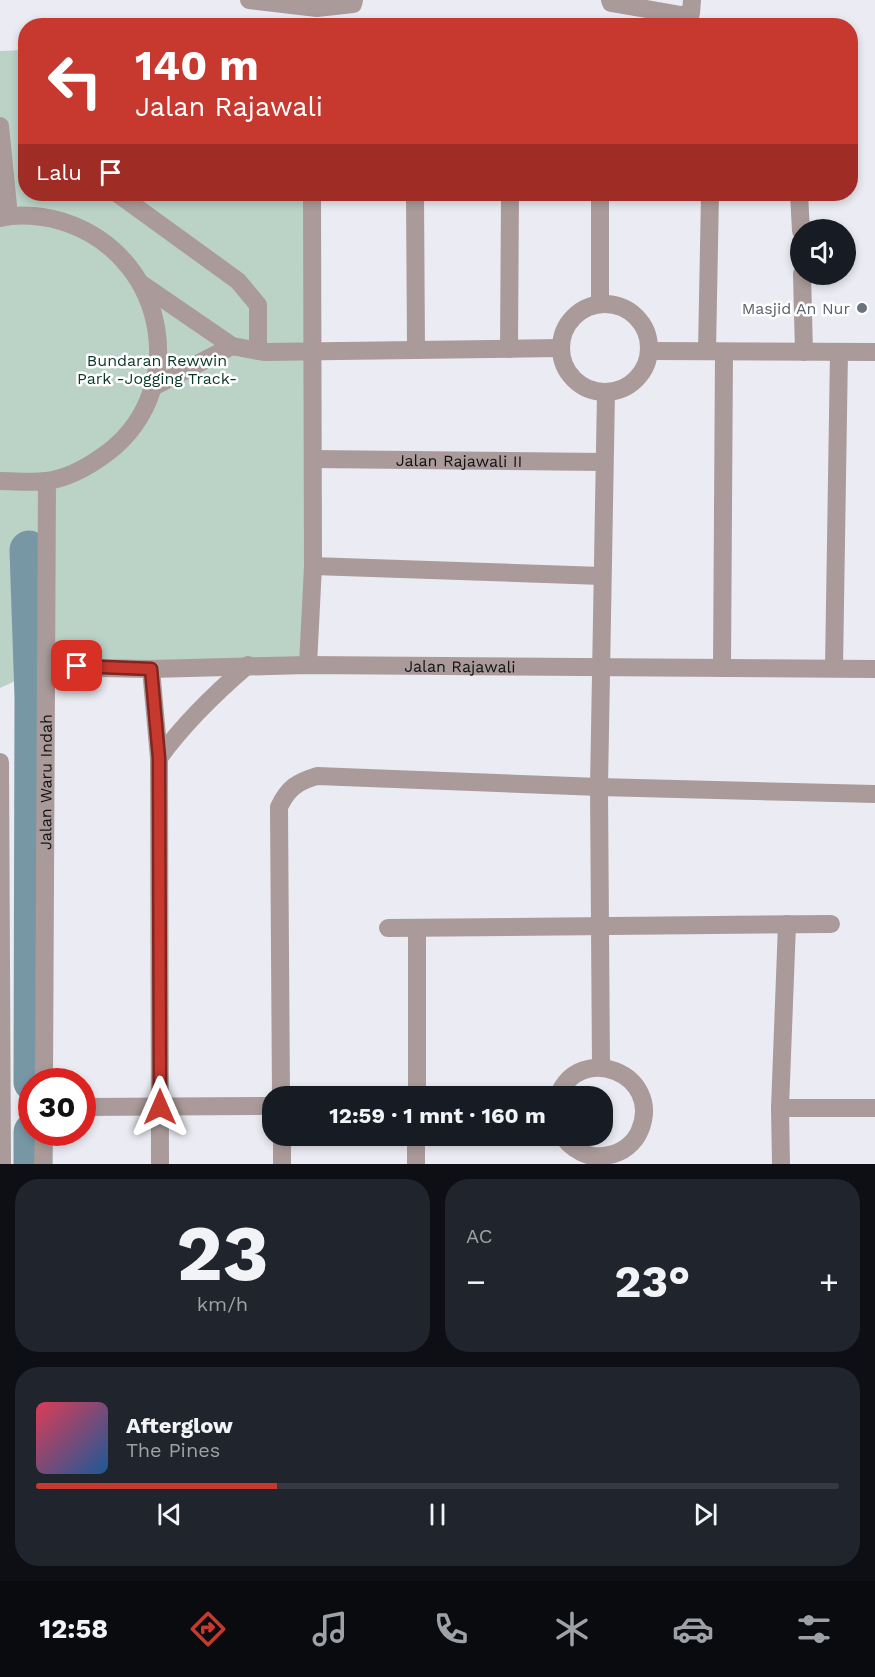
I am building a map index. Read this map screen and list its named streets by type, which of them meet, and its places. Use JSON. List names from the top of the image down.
{
  "streets": {
    "street": ["Jalan Rajawali II", "Jalan Rajawali", "Jalan Waru Indah"]
  },
  "crossings": [
    ["Jalan Rajawali", "Jalan Waru Indah"]
  ],
  "parks": ["Bundaran Rewwin Park -Jogging Track-"],
  "places": ["Masjid An Nur"],
  "page": {
    "turn": ["140 m", "Jalan Rajawali"],
    "then": "Lalu",
    "limit": "30",
    "trip": "12:59 · 1 mnt · 160 m",
    "tile": [
      ["23", "km/h"],
      "AC"
    ],
    "heat": ["−", "23°", "+"],
    "song": ["Afterglow", "The Pines"],
    "tabs": "12:58"
  }
}
